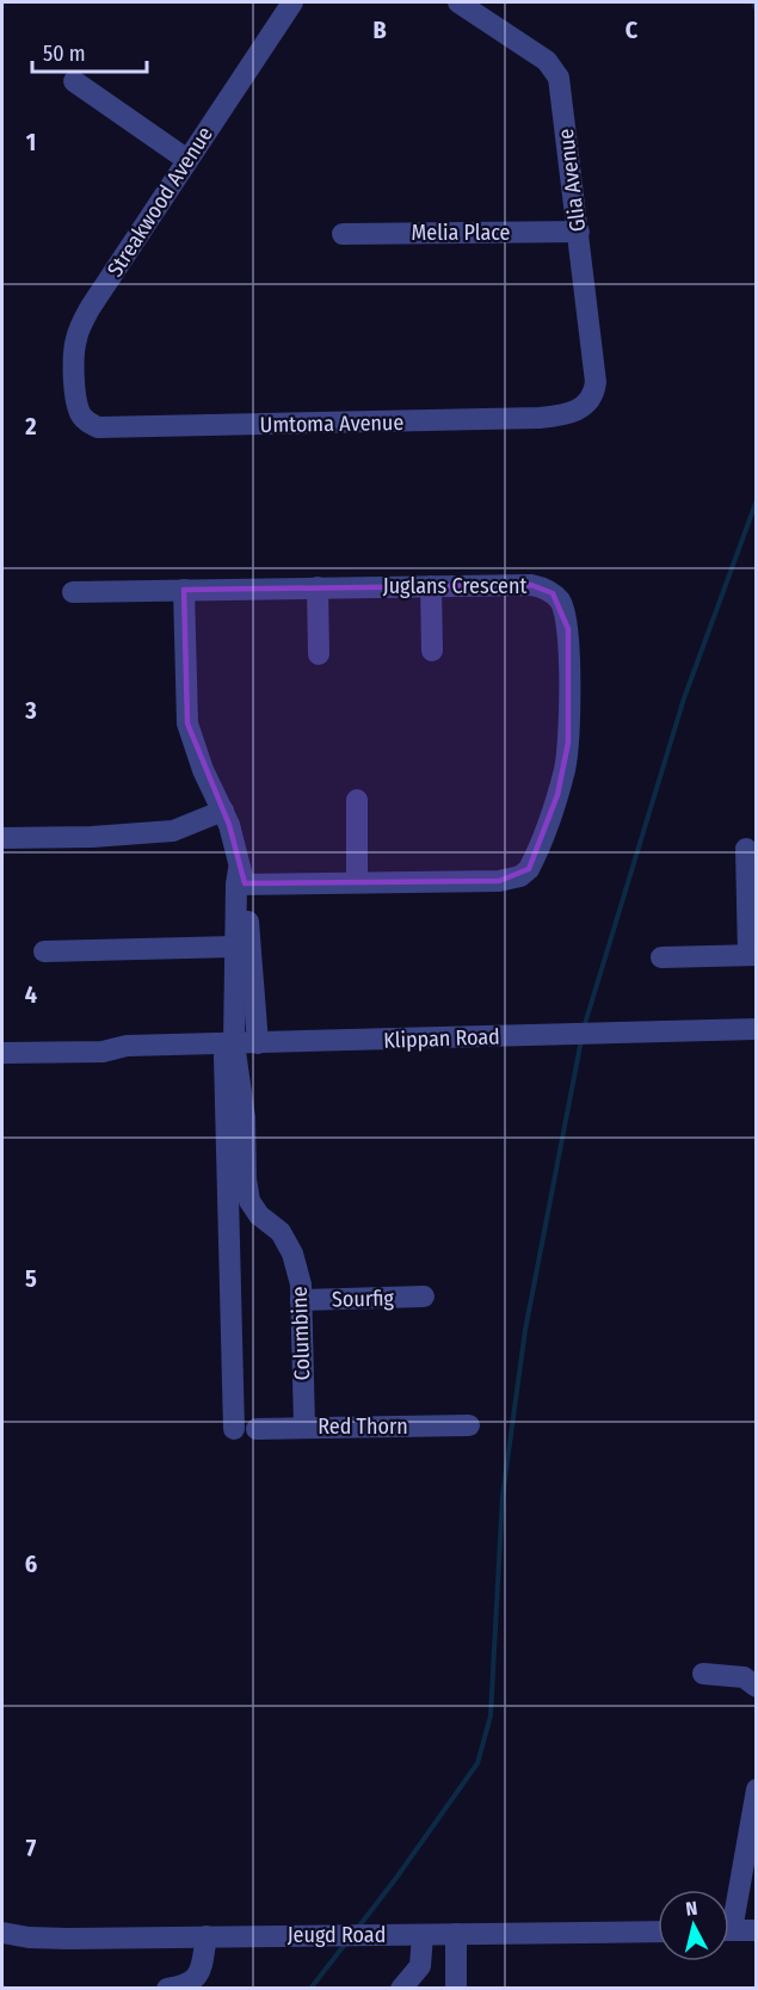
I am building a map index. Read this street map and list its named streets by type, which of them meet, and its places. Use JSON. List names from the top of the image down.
{
  "streets": {
    "street": [
      "Glia Avenue",
      "Streakwood Avenue",
      "Melia Place",
      "Umtoma Avenue",
      "Juglans Crescent",
      "Klippan Road",
      "Sourfig",
      "Columbine",
      "Red Thorn",
      "Jeugd Road"
    ]
  },
  "crossings": [
    ["Glia Avenue", "Melia Place"],
    ["Glia Avenue", "Umtoma Avenue"],
    ["Streakwood Avenue", "Umtoma Avenue"],
    ["Klippan Road", "Columbine"],
    ["Sourfig", "Columbine"],
    ["Columbine", "Red Thorn"]
  ],
  "scale_bar": "50 m",
  "north": "top",
  "grid": {
    "columns": ["B", "C"],
    "rows": [
      "1",
      "2",
      "3",
      "4",
      "5",
      "6",
      "7"
    ]
  }
}
